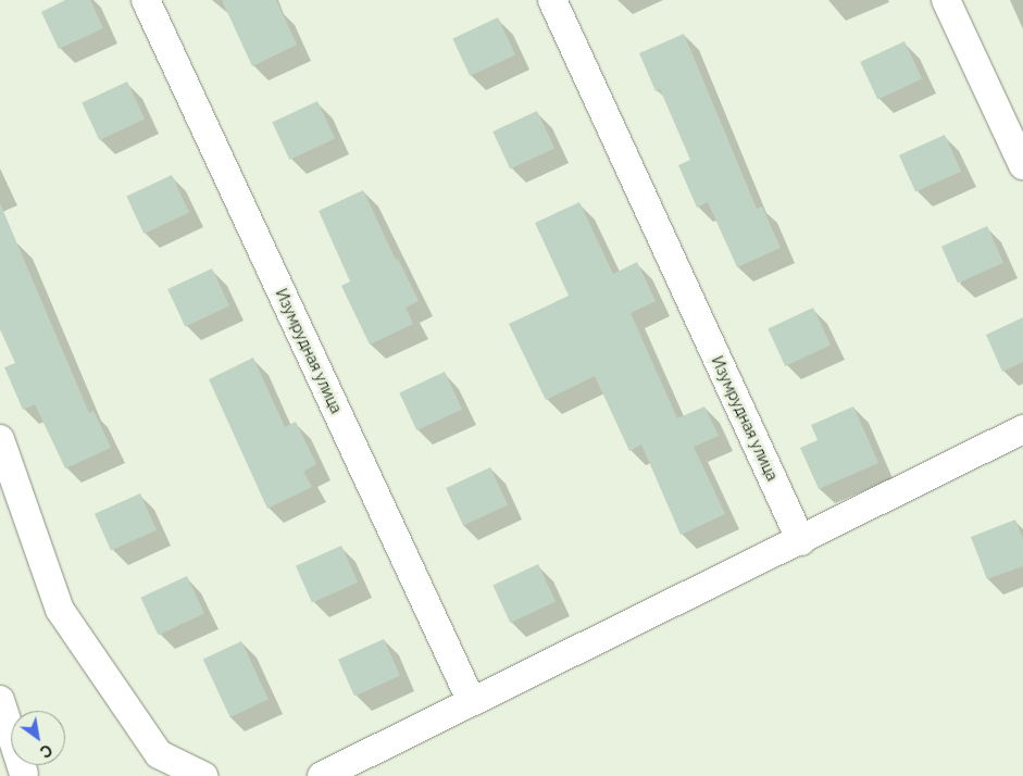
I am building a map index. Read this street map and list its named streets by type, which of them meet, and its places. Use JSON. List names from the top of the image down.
{
  "streets": {
    "street": ["Изумрудная улица"]
  },
  "north": "bottom right"
}
